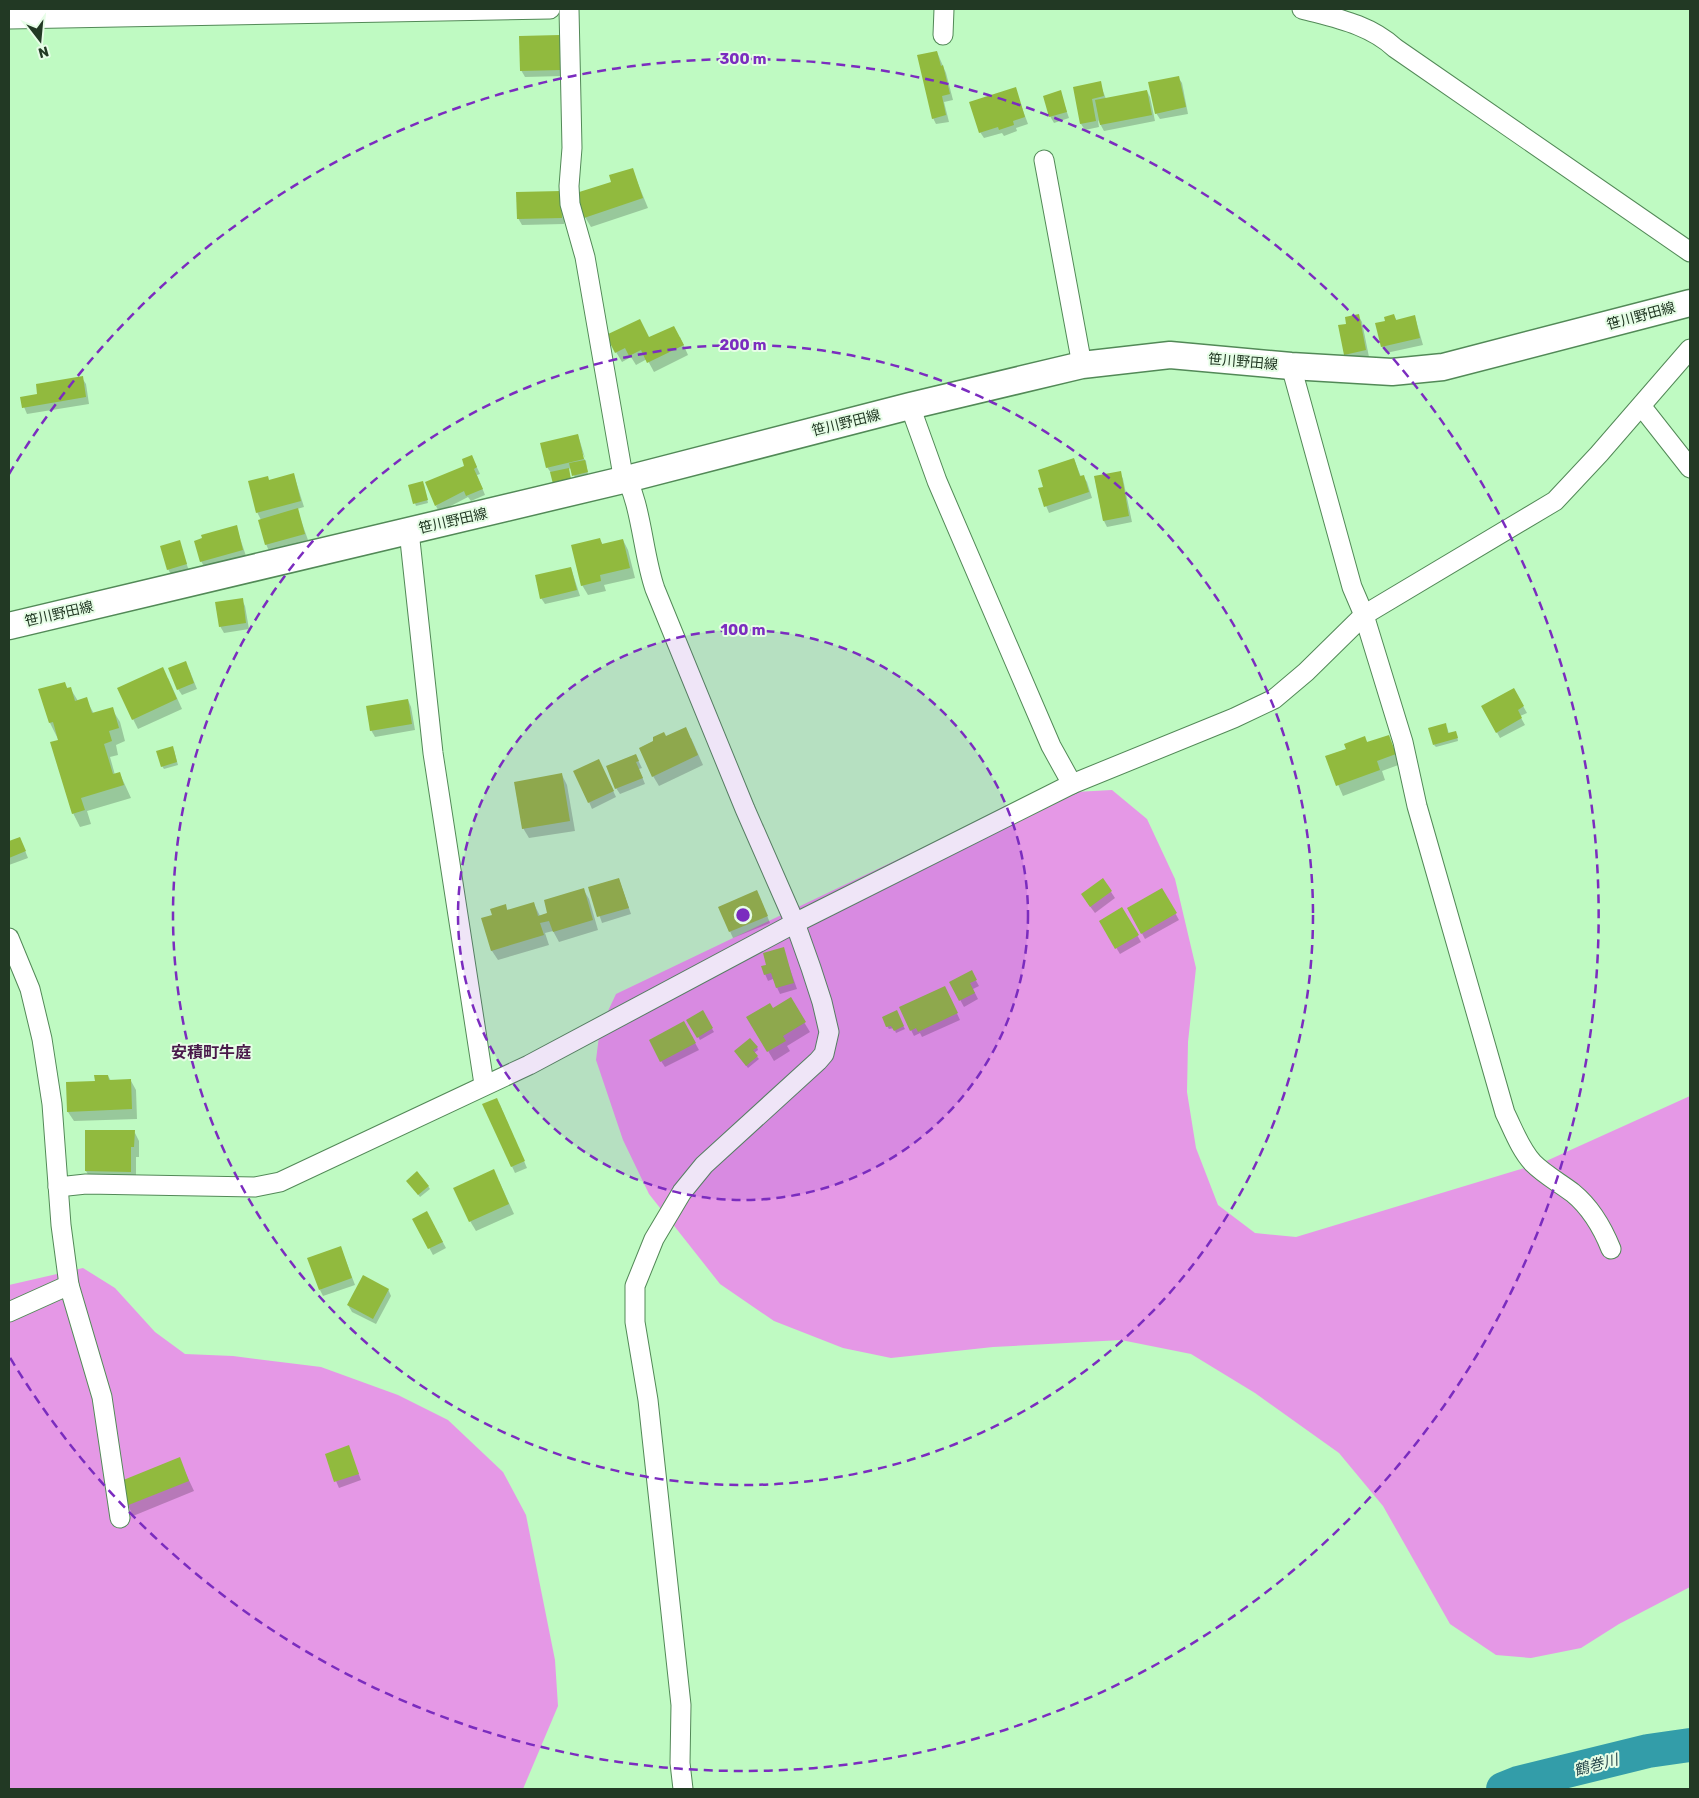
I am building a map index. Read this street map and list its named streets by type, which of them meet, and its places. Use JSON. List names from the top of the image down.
{
  "streets": {
    "street": ["笹川野田線"]
  },
  "districts": ["安積町牛庭"],
  "water": ["鶴巻川"],
  "north": "bottom",
  "rings": ["300 m", "200 m", "100 m"]
}
